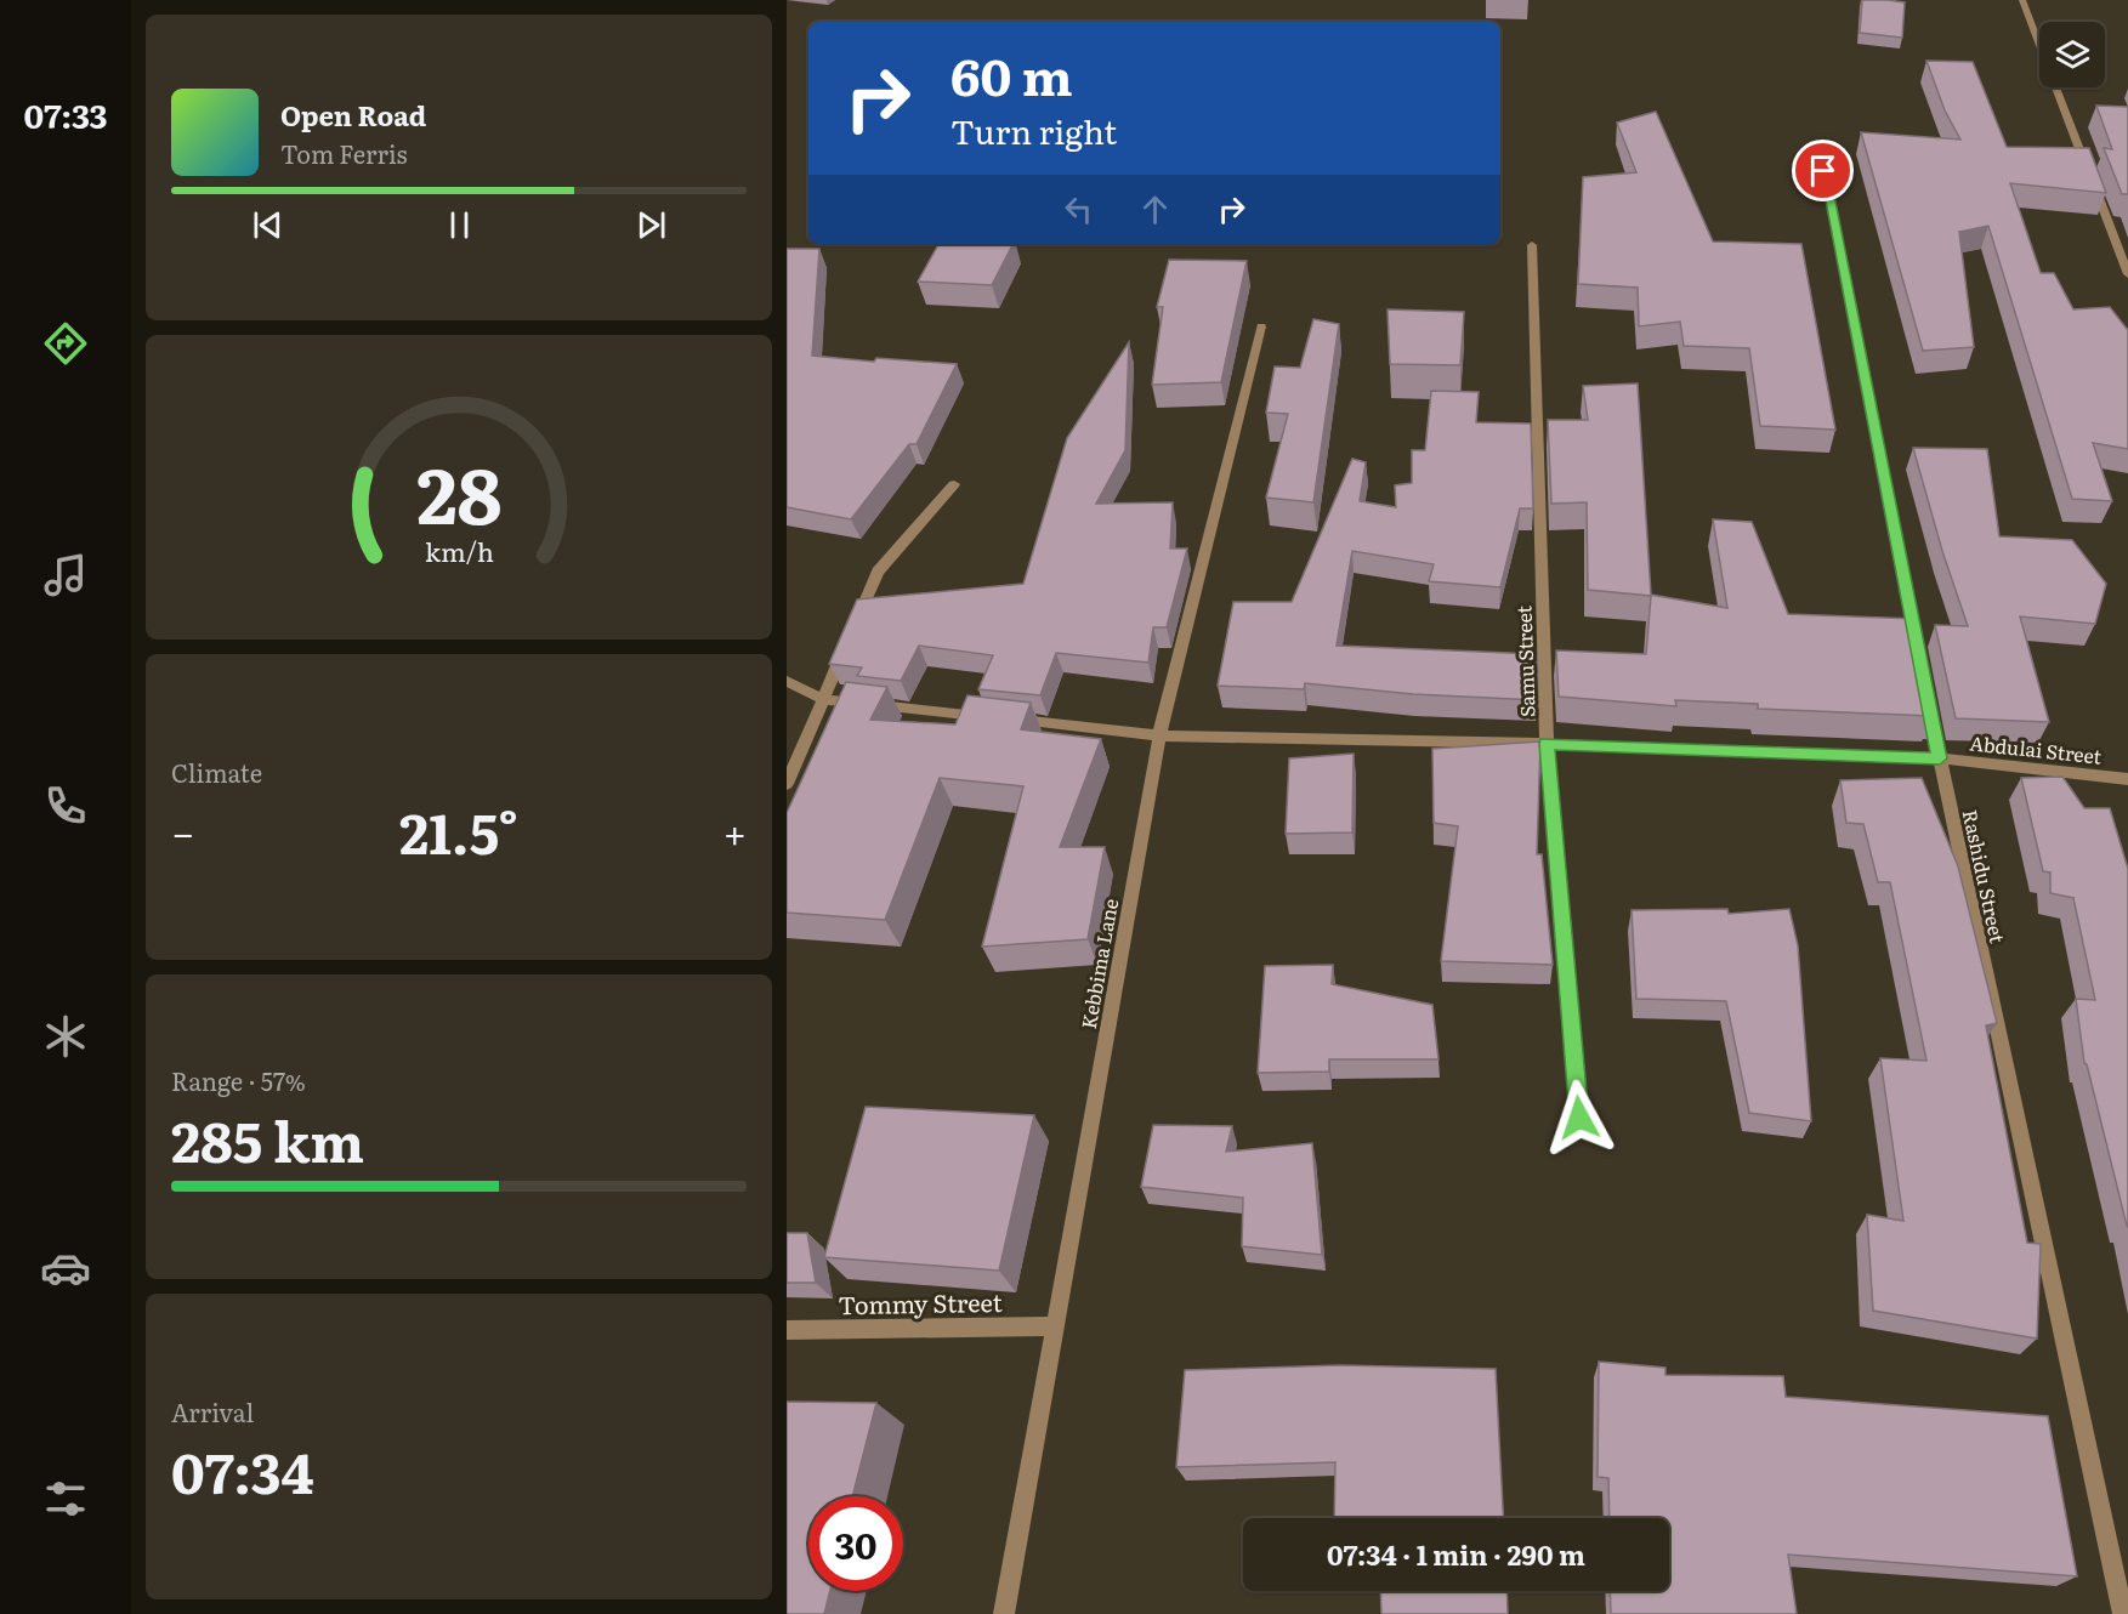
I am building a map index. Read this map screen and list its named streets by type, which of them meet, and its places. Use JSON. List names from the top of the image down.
{
  "streets": {
    "street": [
      "Samu Street",
      "Abdulai Street",
      "Rashidu Street",
      "Kebbima Lane",
      "Tommy Street"
    ]
  },
  "crossings": [
    ["Samu Street", "Abdulai Street"],
    ["Abdulai Street", "Rashidu Street"],
    ["Abdulai Street", "Kebbima Lane"],
    ["Kebbima Lane", "Tommy Street"]
  ],
  "page": {
    "tabs": "07:33",
    "turn": ["60 m", "Turn right"],
    "song": ["Open Road", "Tom Ferris"],
    "tile": [
      "Climate",
      ["Range · 57%", "285 km"],
      ["Arrival", "07:34"]
    ],
    "heat": ["−", "21.5°", "+"],
    "limit": "30",
    "trip": "07:34 · 1 min · 290 m",
    "gauge": ["28", "km/h"]
  }
}
